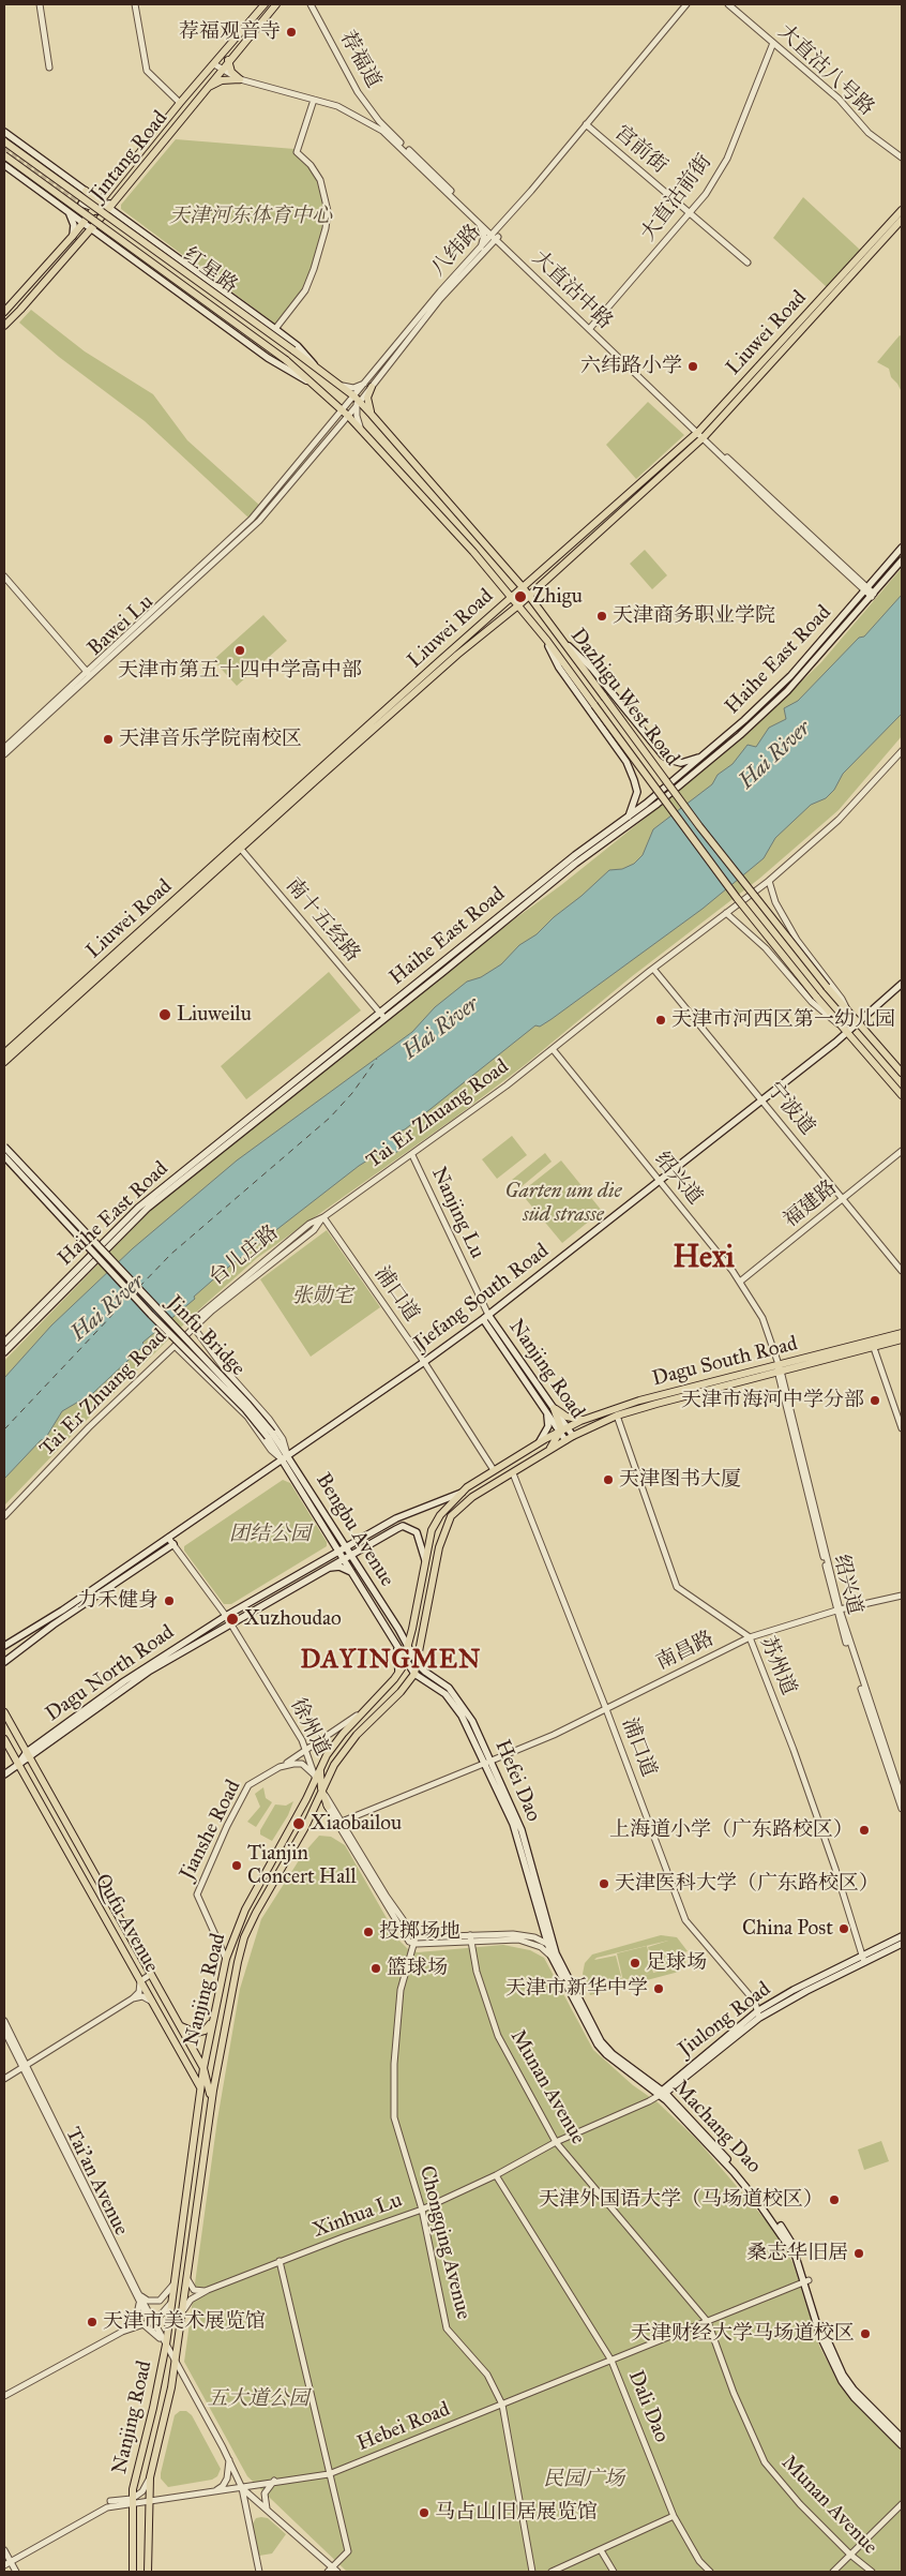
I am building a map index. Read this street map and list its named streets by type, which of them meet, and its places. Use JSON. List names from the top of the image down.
{
  "streets": {
    "main road": [
      "Jintang Road",
      "红星路",
      "Liuwei Road",
      "Haihe East Road",
      "Dazhigu West Road",
      "Jiefang South Road",
      "Jinfu Bridge",
      "Dagu South Road",
      "Nanjing Road",
      "Bengbu Avenue",
      "Dagu North Road",
      "Hefei Dao",
      "Qufu Avenue",
      "Jiulong Road",
      "Machang Dao"
    ],
    "street": [
      "荐福道",
      "大直沽八号路",
      "宫前街",
      "大直沽前街",
      "八纬路",
      "大直沽中路",
      "Bawei Lu",
      "南十五经路",
      "宁波道",
      "Tai Er Zhuang Road",
      "绍兴道",
      "福建路",
      "Nanjing Lu",
      "浦口道",
      "南昌路",
      "苏州道",
      "徐州道",
      "Jianshe Road",
      "Munan Avenue",
      "Tai'an Avenue",
      "Xinhua Lu",
      "Chongqing Avenue",
      "Dali Dao",
      "Hebei Road"
    ]
  },
  "crossings": [
    ["大直沽八号路", "大直沽前街"],
    ["宫前街", "大直沽前街"],
    ["宫前街", "八纬路"],
    ["大直沽前街", "大直沽中路"],
    ["八纬路", "大直沽中路"],
    ["八纬路", "Bawei Lu"],
    ["八纬路", "Dazhigu West Road"],
    ["红星路", "Dazhigu West Road"],
    ["大直沽中路", "Liuwei Road"],
    ["大直沽中路", "Haihe East Road"],
    ["Liuwei Road", "Dazhigu West Road"],
    ["Liuwei Road", "南十五经路"],
    ["Haihe East Road", "南十五经路"],
    ["Dazhigu West Road", "Jiefang South Road"],
    ["宁波道", "Tai Er Zhuang Road"],
    ["宁波道", "福建路"],
    ["宁波道", "Jiefang South Road"],
    ["Tai Er Zhuang Road", "绍兴道"],
    ["Tai Er Zhuang Road", "Nanjing Lu"],
    ["Tai Er Zhuang Road", "浦口道"],
    ["Tai Er Zhuang Road", "Bengbu Avenue"],
    ["绍兴道", "福建路"],
    ["绍兴道", "Jiefang South Road"],
    ["绍兴道", "Dagu South Road"],
    ["绍兴道", "南昌路"],
    ["Nanjing Lu", "Jiefang South Road"],
    ["Nanjing Lu", "Nanjing Road"],
    ["浦口道", "Jiefang South Road"],
    ["浦口道", "Nanjing Road"],
    ["浦口道", "南昌路"],
    ["浦口道", "Jiulong Road"],
    ["Jiefang South Road", "Nanjing Road"],
    ["Jiefang South Road", "Bengbu Avenue"],
    ["Jiefang South Road", "徐州道"],
    ["Jinfu Bridge", "Bengbu Avenue"],
    ["Dagu South Road", "Nanjing Road"],
    ["Dagu South Road", "苏州道"],
    ["Nanjing Road", "Bengbu Avenue"],
    ["Nanjing Road", "Dagu North Road"],
    ["Nanjing Road", "徐州道"],
    ["Nanjing Road", "Hefei Dao"],
    ["Nanjing Road", "Jianshe Road"],
    ["Nanjing Road", "Qufu Avenue"],
    ["Nanjing Road", "Xinhua Lu"],
    ["Nanjing Road", "Hebei Road"],
    ["Bengbu Avenue", "Dagu North Road"],
    ["Bengbu Avenue", "Hefei Dao"],
    ["南昌路", "苏州道"],
    ["南昌路", "徐州道"],
    ["南昌路", "Hefei Dao"],
    ["苏州道", "Jiulong Road"],
    ["Dagu North Road", "徐州道"],
    ["Dagu North Road", "Qufu Avenue"],
    ["徐州道", "Jianshe Road"],
    ["徐州道", "Chongqing Avenue"],
    ["Hefei Dao", "Machang Dao"],
    ["Munan Avenue", "Xinhua Lu"],
    ["Munan Avenue", "Hebei Road"],
    ["Machang Dao", "Xinhua Lu"],
    ["Machang Dao", "Hebei Road"],
    ["Xinhua Lu", "Chongqing Avenue"],
    ["Xinhua Lu", "Dali Dao"],
    ["Chongqing Avenue", "Hebei Road"],
    ["Dali Dao", "Hebei Road"]
  ],
  "districts": ["Hexi", "DAYINGMEN"],
  "water": ["Hai River"],
  "parks": [
    "天津河东体育中心",
    "Garten um die süd strasse",
    "张勋宅",
    "团结公园",
    "五大道公园",
    "民园广场"
  ],
  "places": [
    "荐福观音寺",
    "六纬路小学",
    "Zhigu",
    "天津商务职业学院",
    "天津市第五十四中学高中部",
    "天津音乐学院南校区",
    "Liuweilu",
    "天津市河西区第一幼儿园",
    "天津市海河中学分部",
    "天津图书大厦",
    "力禾健身",
    "Xuzhoudao",
    "Xiaobailou",
    "上海道小学（广东路校区）",
    "Tianjin Concert Hall",
    "天津医科大学（广东路校区）",
    "China Post",
    "投掷场地",
    "足球场",
    "篮球场",
    "天津市新华中学",
    "天津外国语大学（马场道校区）",
    "桑志华旧居",
    "天津市美术展览馆",
    "天津财经大学马场道校区",
    "马占山旧居展览馆"
  ]
}
